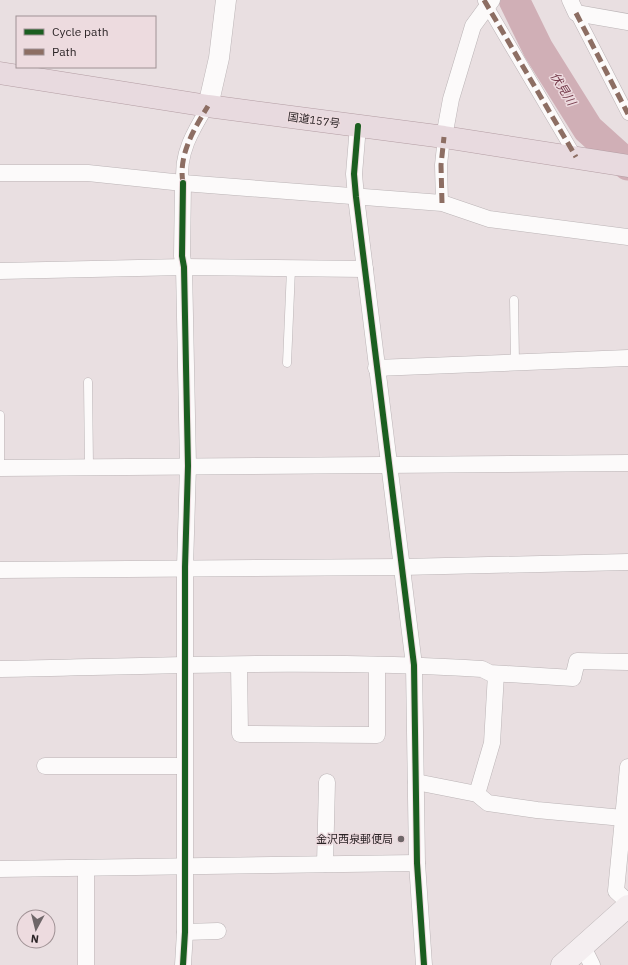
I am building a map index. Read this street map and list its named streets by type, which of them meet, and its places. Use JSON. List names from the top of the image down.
{
  "streets": {
    "highway": ["国道157号"]
  },
  "water": ["伏見川"],
  "places": ["金沢西泉郵便局"],
  "legend": ["Cycle path", "Path"],
  "north": "bottom"
}
